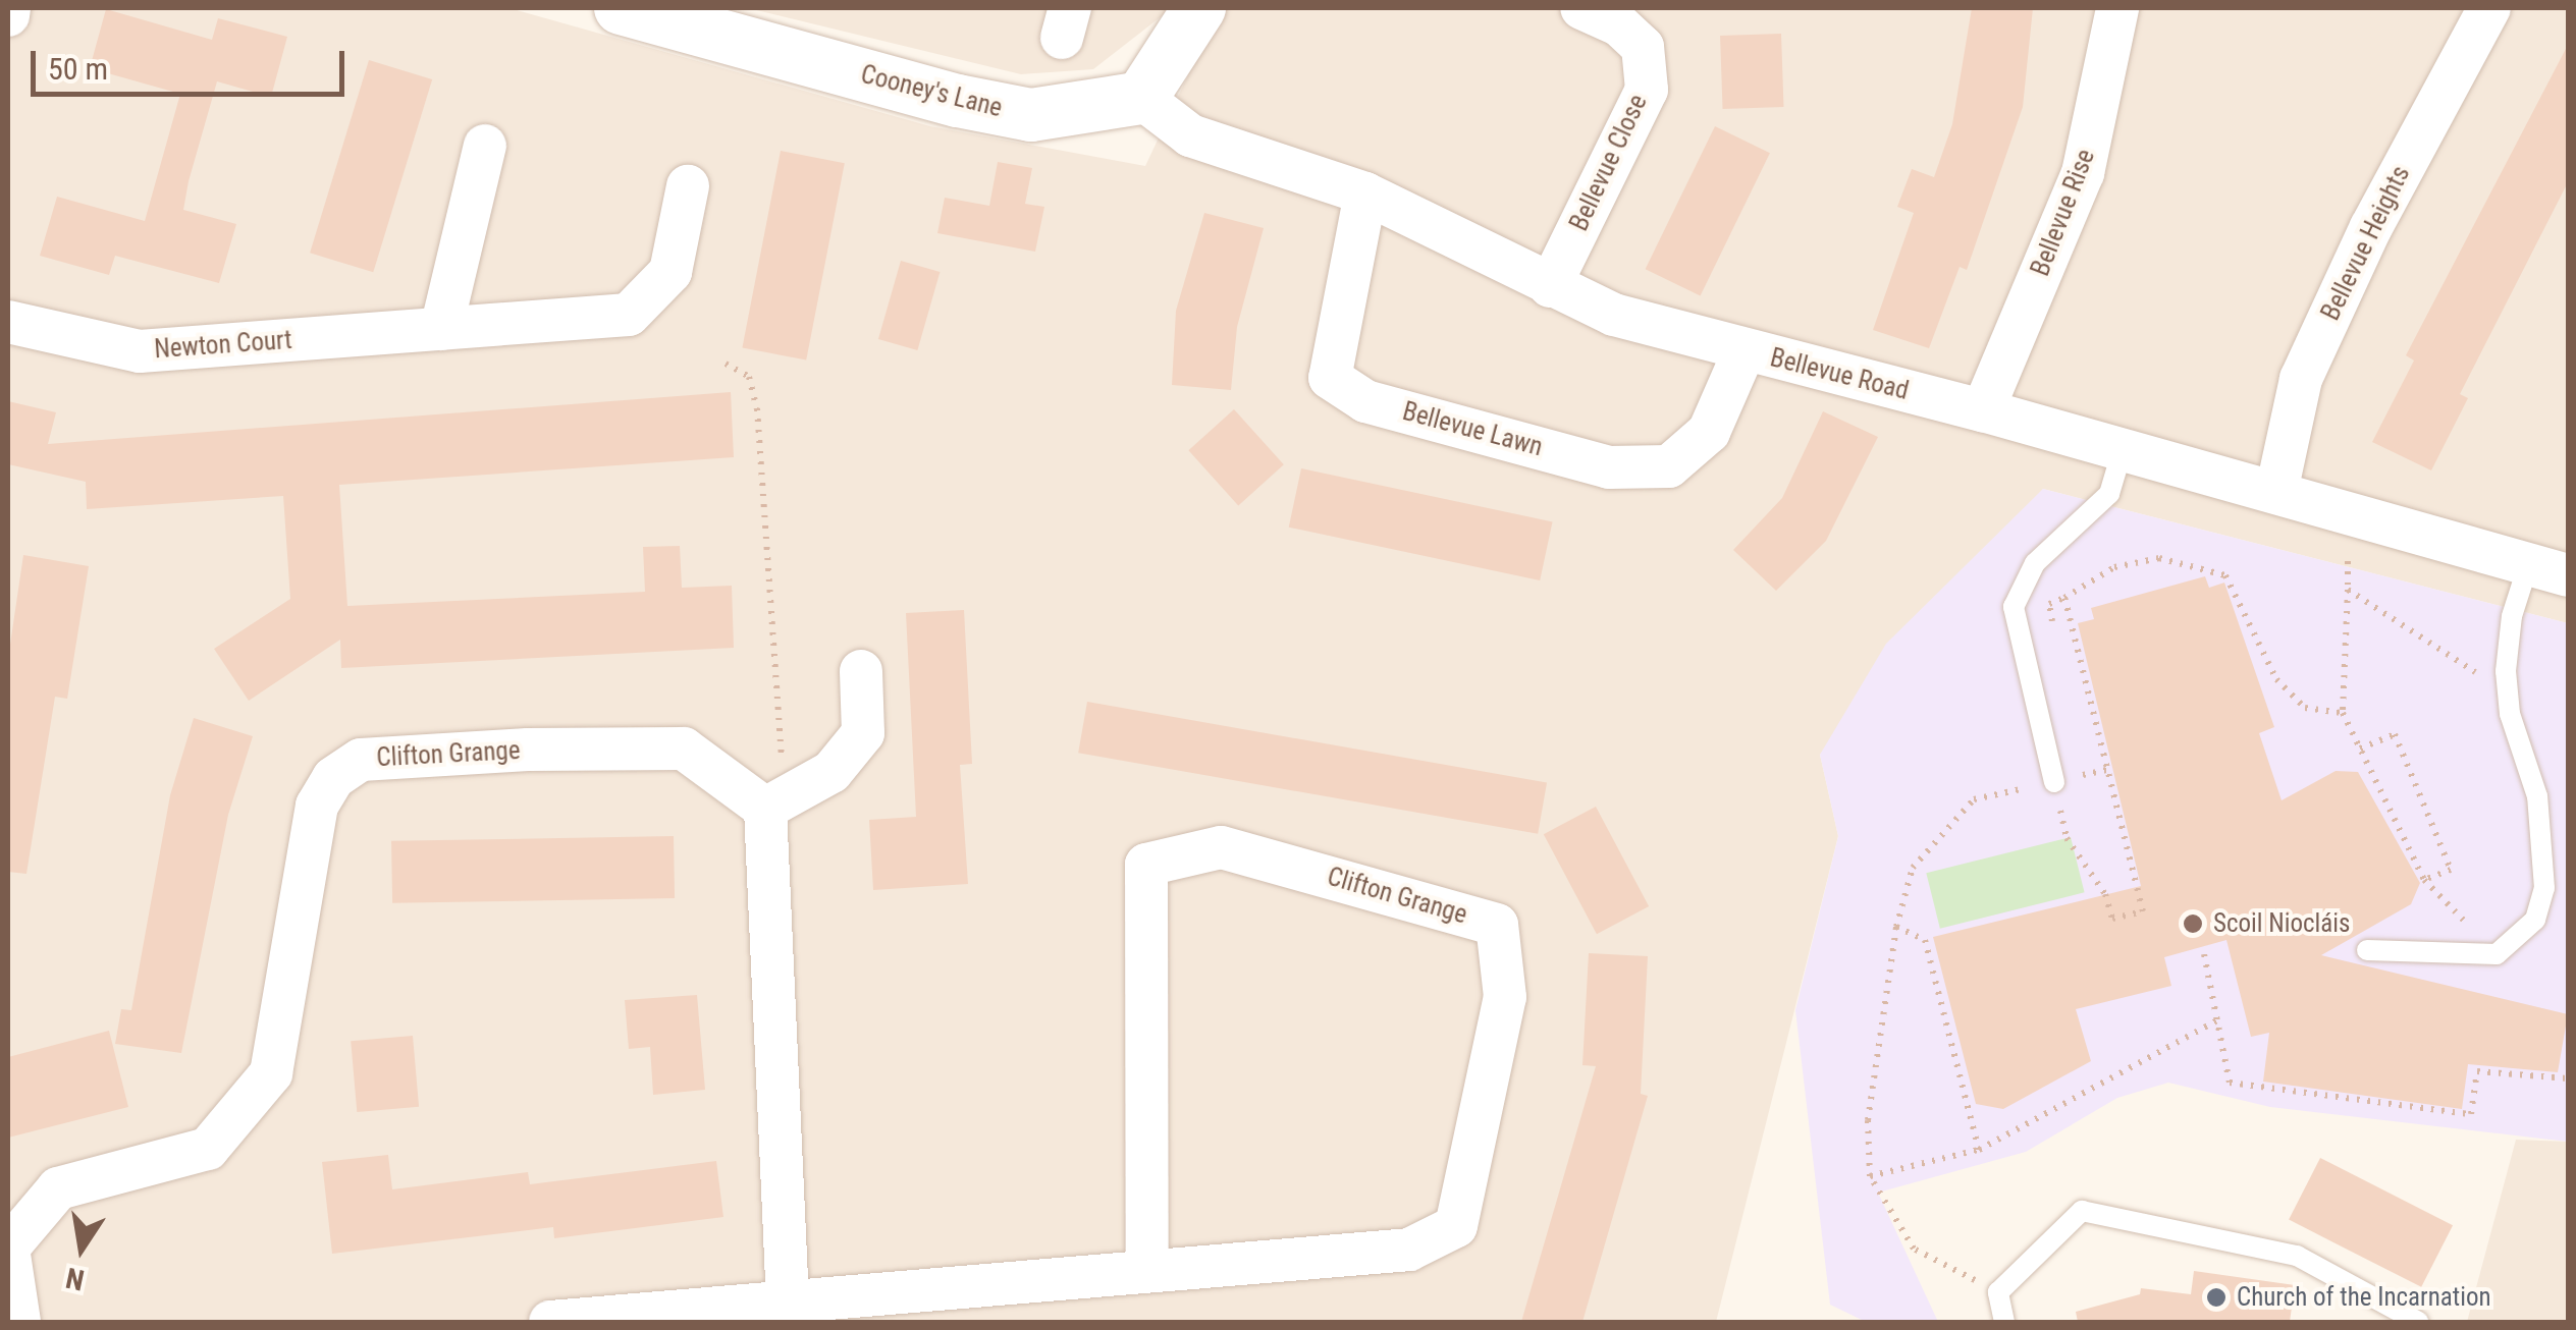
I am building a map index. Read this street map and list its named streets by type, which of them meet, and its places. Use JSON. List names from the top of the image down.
{
  "streets": {
    "street": [
      "Cooney's Lane",
      "Bellevue Close",
      "Bellevue Rise",
      "Bellevue Heights",
      "Newton Court",
      "Bellevue Road",
      "Bellevue Lawn",
      "Clifton Grange"
    ]
  },
  "crossings": [
    ["Cooney's Lane", "Bellevue Road"],
    ["Bellevue Close", "Bellevue Road"],
    ["Bellevue Rise", "Bellevue Road"],
    ["Bellevue Heights", "Bellevue Road"],
    ["Bellevue Road", "Bellevue Lawn"]
  ],
  "places": ["Scoil Niocláis", "Church of the Incarnation"],
  "scale_bar": "50 m",
  "north": "bottom"
}
